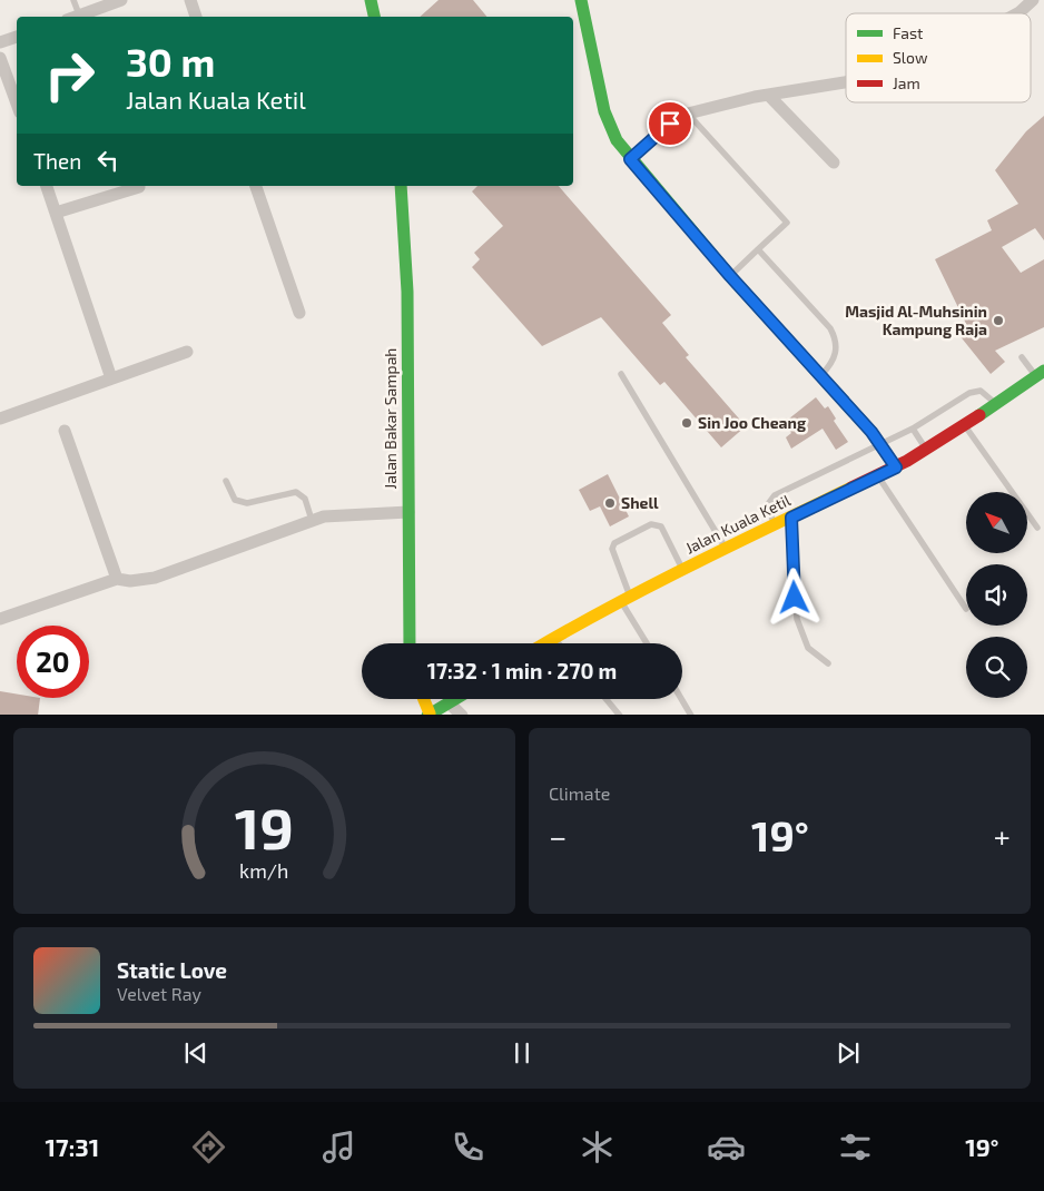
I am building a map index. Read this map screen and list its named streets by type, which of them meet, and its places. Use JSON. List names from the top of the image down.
{
  "streets": {
    "main road": ["Jalan Bakar Sampah", "Jalan Kuala Ketil"]
  },
  "places": ["Masjid Al-Muhsinin Kampung Raja", "Sin Joo Cheang", "Shell"],
  "legend": ["Fast", "Slow", "Jam"],
  "north": "top left",
  "page": {
    "turn": ["30 m", "Jalan Kuala Ketil"],
    "then": "Then",
    "limit": "20",
    "trip": "17:32 · 1 min · 270 m",
    "tile": "Climate",
    "heat": ["−", "19°", "+"],
    "song": ["Static Love", "Velvet Ray"],
    "tabs": ["17:31", "19°"],
    "gauge": ["19", "km/h"]
  }
}
